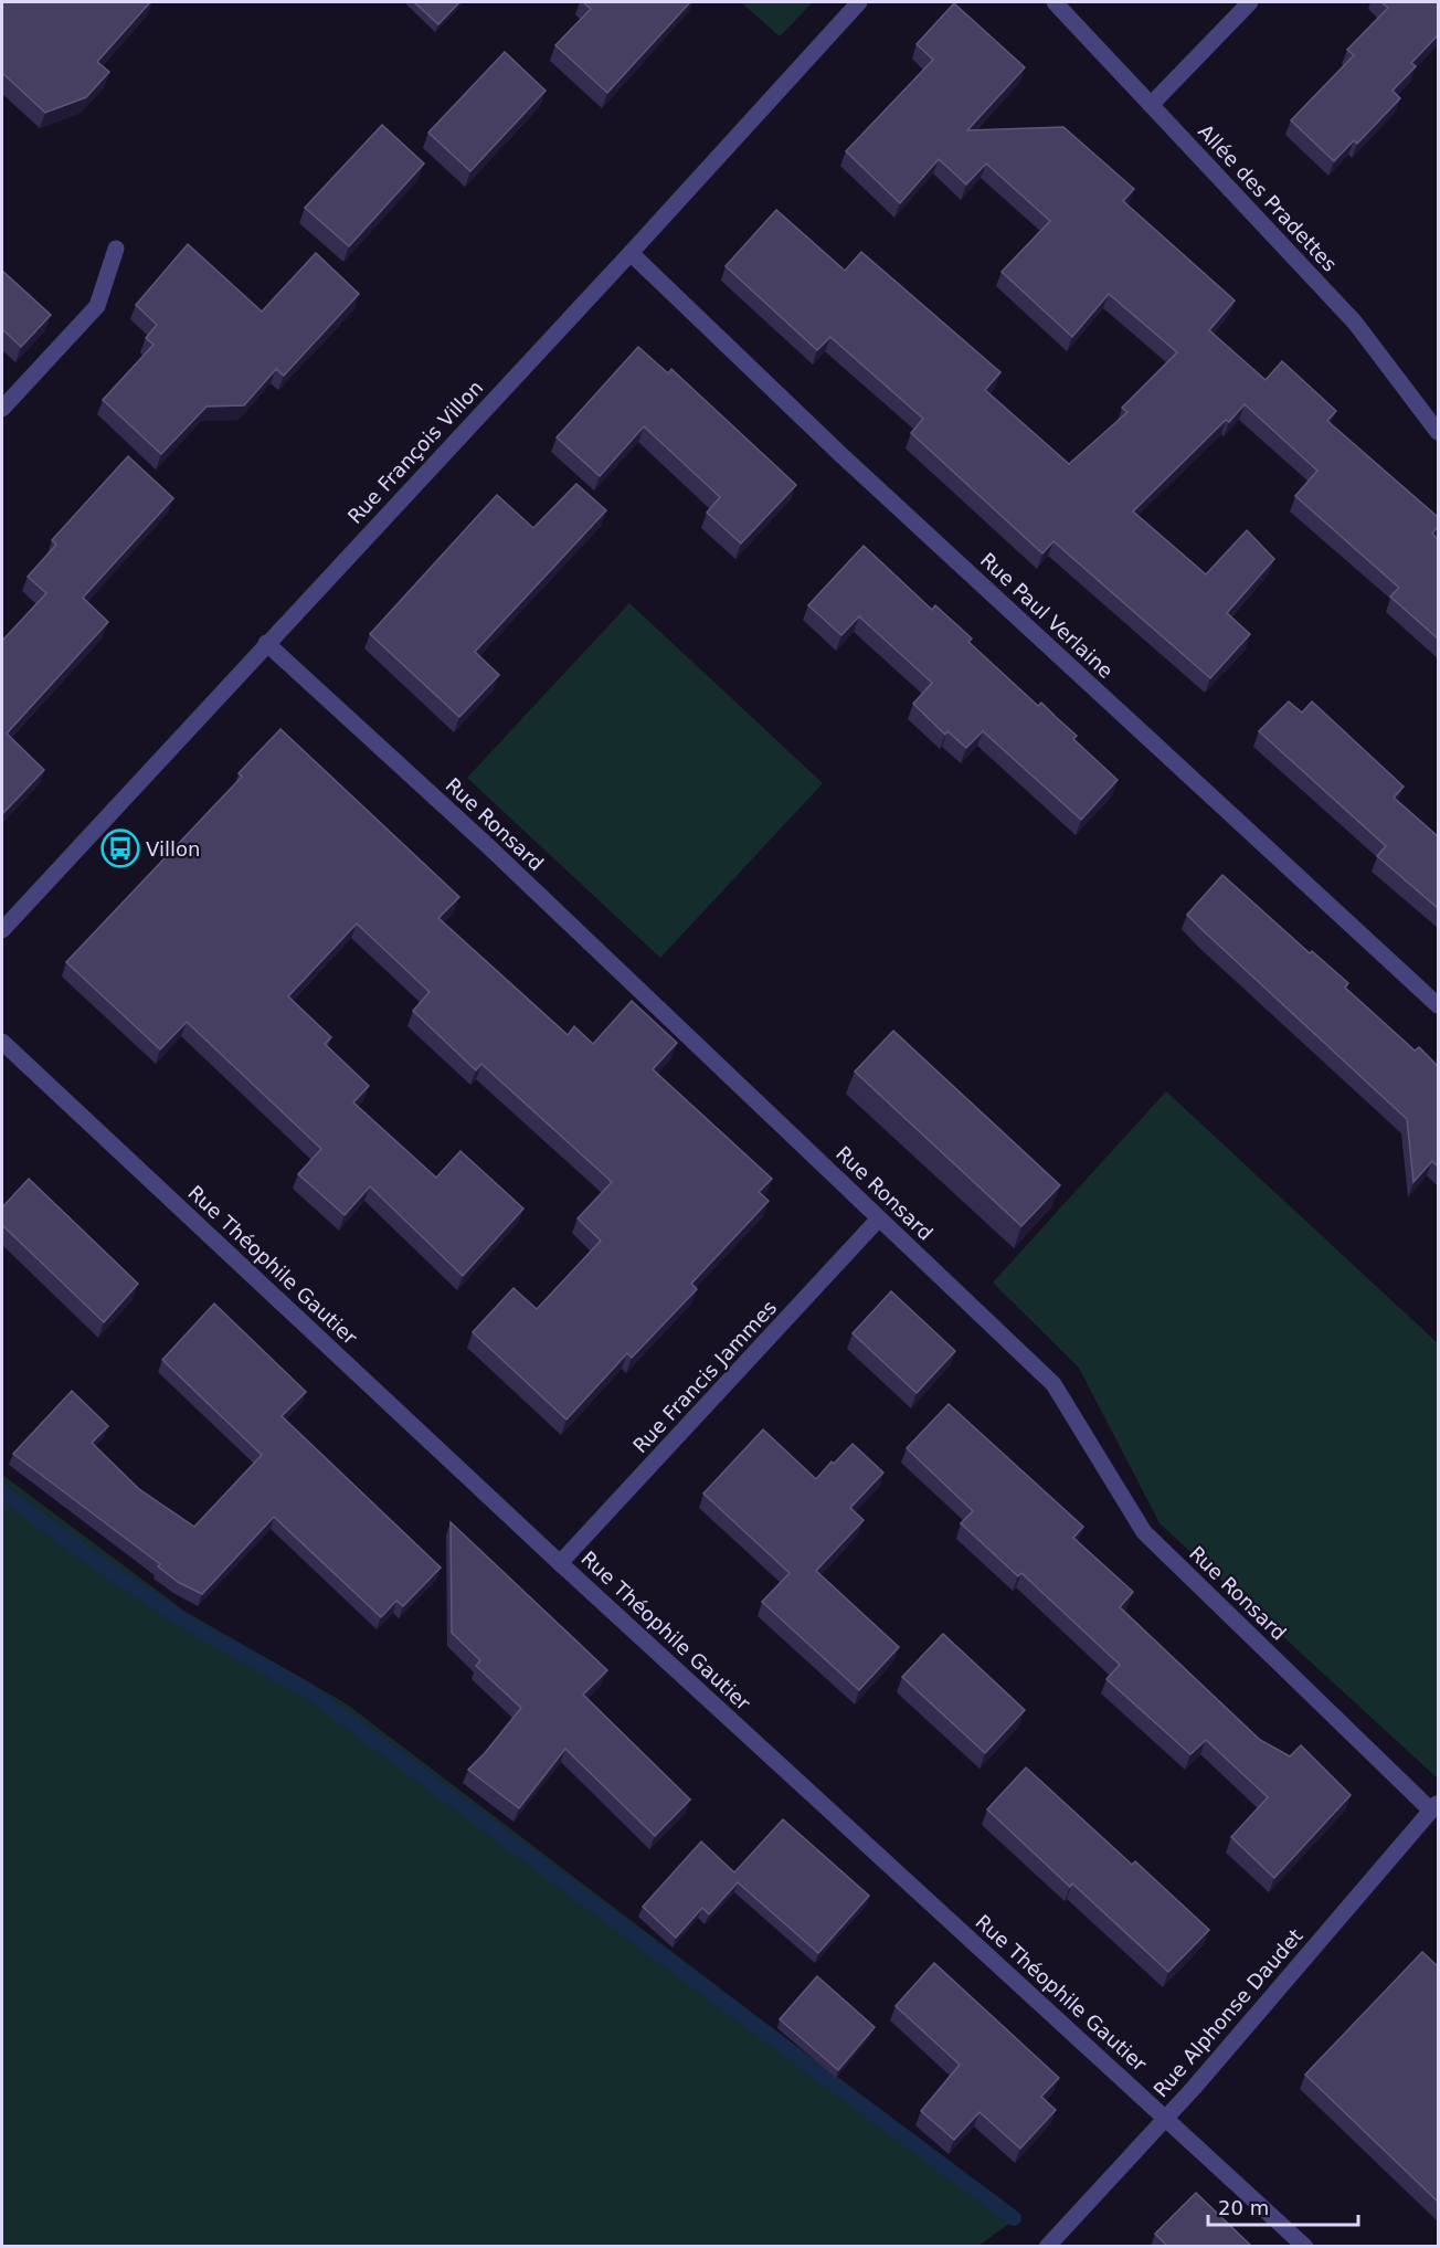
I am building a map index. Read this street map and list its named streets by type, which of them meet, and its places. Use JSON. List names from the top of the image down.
{
  "streets": {
    "street": [
      "Allée des Pradettes",
      "Rue François Villon",
      "Rue Paul Verlaine",
      "Rue Ronsard",
      "Rue Théophile Gautier",
      "Rue Francis Jammes",
      "Rue Alphonse Daudet"
    ]
  },
  "crossings": [
    ["Rue François Villon", "Rue Paul Verlaine"],
    ["Rue François Villon", "Rue Ronsard"],
    ["Rue Ronsard", "Rue Francis Jammes"],
    ["Rue Ronsard", "Rue Alphonse Daudet"],
    ["Rue Théophile Gautier", "Rue Francis Jammes"],
    ["Rue Théophile Gautier", "Rue Alphonse Daudet"]
  ],
  "places": {
    "bus stop": ["Villon"]
  },
  "scale_bar": "20 m"
}
